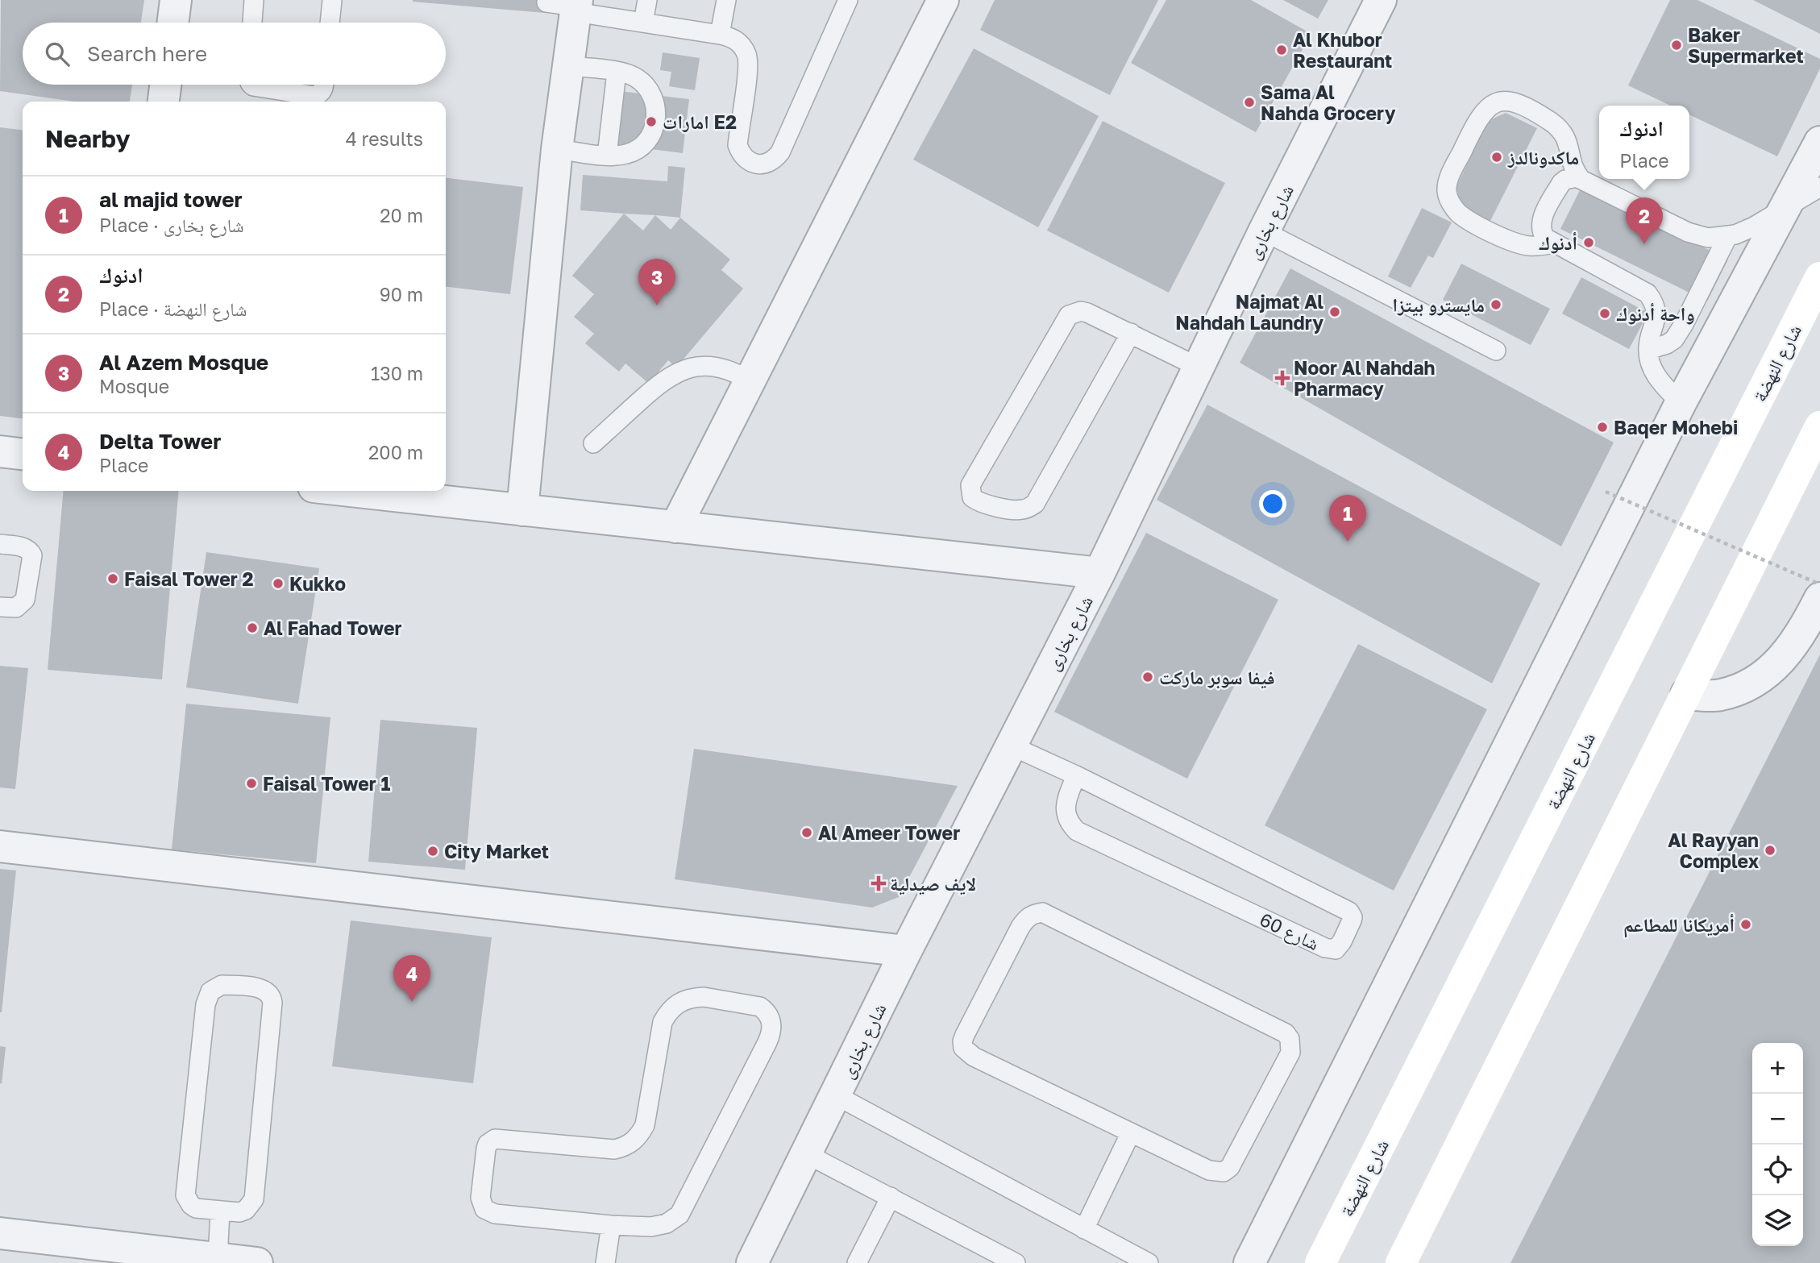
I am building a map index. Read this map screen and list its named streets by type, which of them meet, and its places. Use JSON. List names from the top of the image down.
{
  "streets": {
    "main road": ["شارع النهضة"],
    "street": ["شارع بخارى"],
    "lane": ["شارع 60"]
  },
  "crossings": [
    ["شارع بخارى", "شارع 60"]
  ],
  "places": {
    "other": [
      "Baker Supermarket",
      "Al Khubor Restaurant",
      "Sama Al Nahda Grocery",
      "امارات E2",
      "ماكدونالدز",
      "أدنوك",
      "مايسترو بيتزا",
      "Najmat Al Nahdah Laundry",
      "واحة أدنوك",
      "Baqer Mohebi",
      "Faisal Tower 2",
      "Kukko",
      "Al Fahad Tower",
      "فيفا سوبر ماركت",
      "Faisal Tower 1",
      "Al Ameer Tower",
      "Al Rayyan Complex",
      "City Market",
      "أمريكانا للمطاعم"
    ],
    "health": ["Noor Al Nahdah Pharmacy", "لايف صيدلية"]
  },
  "page": {
    "search": "Search here",
    "heading": ["Nearby", "4 results"],
    "popup": ["ادنوك", "Place"],
    "list": [
      {
        "mark": "1",
        "name": "al majid tower",
        "note": "Place · شارع بخارى",
        "value": "20 m"
      },
      {
        "mark": "2",
        "name": "ادنوك",
        "note": "Place · شارع النهضة",
        "value": "90 m"
      },
      {
        "mark": "3",
        "name": "Al Azem Mosque",
        "note": "Mosque",
        "value": "130 m"
      },
      {
        "mark": "4",
        "name": "Delta Tower",
        "note": "Place",
        "value": "200 m"
      }
    ],
    "pins": [
      "2",
      "3",
      "1",
      "4"
    ],
    "map_buttons": ["+", "−"]
  }
}
